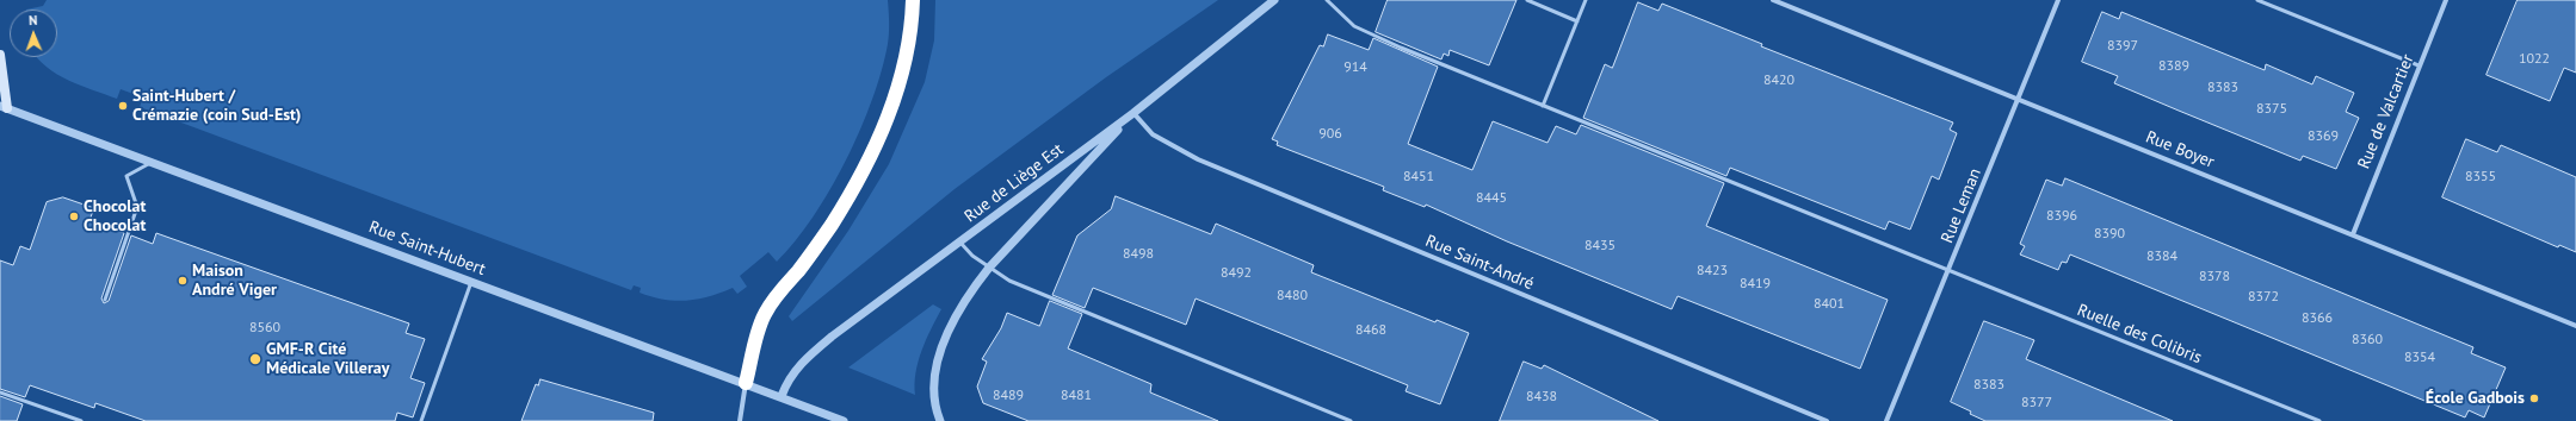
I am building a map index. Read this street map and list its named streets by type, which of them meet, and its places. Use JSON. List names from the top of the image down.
{
  "streets": {
    "street": [
      "Rue de Valcartier",
      "Rue Boyer",
      "Rue de Liège Est",
      "Rue Leman",
      "Rue Saint-Hubert",
      "Rue Saint-André"
    ],
    "lane": ["Ruelle des Colibris"]
  },
  "crossings": [
    ["Rue de Valcartier", "Rue Boyer"],
    ["Rue Boyer", "Rue Leman"],
    ["Rue de Liège Est", "Rue Saint-Hubert"],
    ["Rue de Liège Est", "Rue Saint-André"],
    ["Rue Leman", "Ruelle des Colibris"]
  ],
  "places": [
    "Saint-Hubert / Crémazie (coin Sud-Est)",
    "Chocolat Chocolat",
    "Maison André Viger",
    "GMF-R Cité Médicale Villeray",
    "École Gadbois"
  ],
  "house_numbers": [
    "8397",
    "1022",
    "8389",
    "914",
    "8420",
    "8383",
    "8375",
    "906",
    "8369",
    "8451",
    "8355",
    "8445",
    "8396",
    "8390",
    "8435",
    "8498",
    "8384",
    "8423",
    "8492",
    "8378",
    "8419",
    "8480",
    "8372",
    "8401",
    "8366",
    "8560",
    "8468",
    "8360",
    "8354",
    "8383",
    "8489",
    "8481",
    "8438",
    "8377"
  ],
  "north": "top"
}
